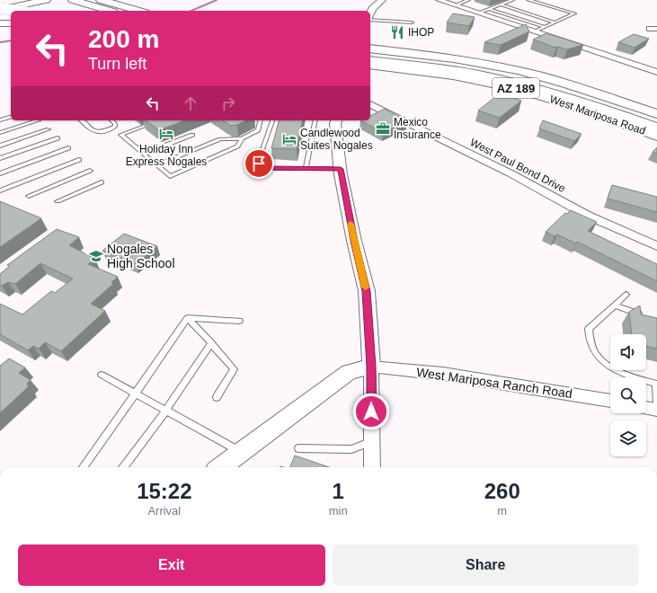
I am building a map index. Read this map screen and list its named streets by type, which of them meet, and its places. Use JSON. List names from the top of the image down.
{
  "streets": {
    "highway": ["AZ 189", "West Mariposa Road"],
    "street": ["West Paul Bond Drive", "West Mariposa Ranch Road"]
  },
  "places": {
    "restaurant": ["IHOP"],
    "office": ["Mexico Insurance"],
    "hotel": ["Holiday Inn Express Nogales", "Candlewood Suites Nogales"],
    "school or university": ["Nogales High School"]
  },
  "page": {
    "turn": ["200 m", "Turn left"],
    "eta": [
      "15:22",
      "Arrival",
      "1",
      "min",
      "260",
      "m"
    ],
    "buttons": ["Exit", "Share"]
  }
}
